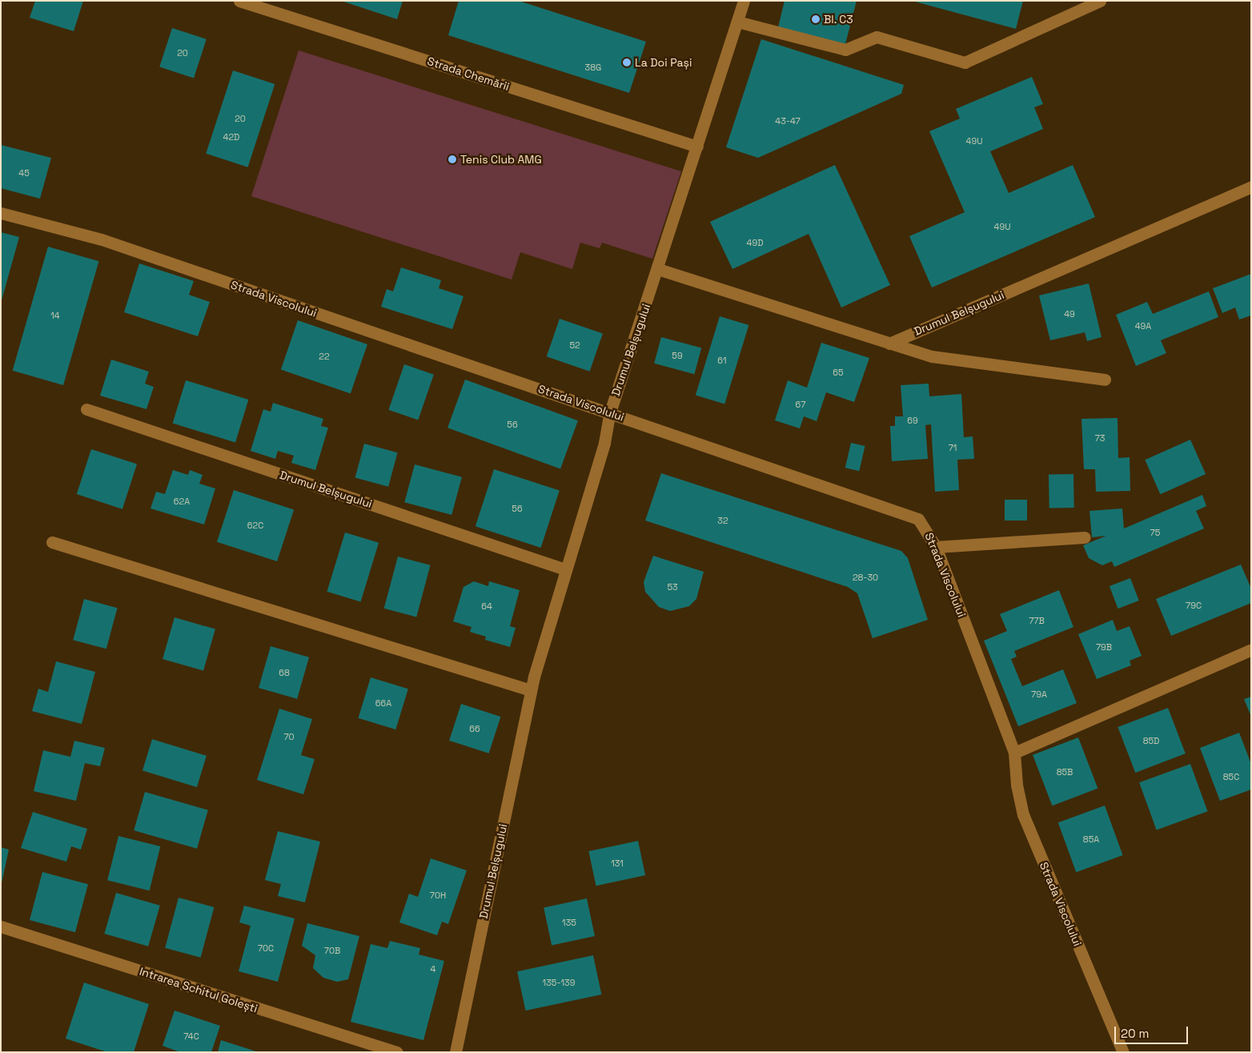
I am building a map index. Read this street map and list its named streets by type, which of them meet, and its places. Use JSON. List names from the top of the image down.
{
  "streets": {
    "street": [
      "Strada Chemării",
      "Strada Viscolului",
      "Drumul Belșugului",
      "Intrarea Schitul Golești"
    ]
  },
  "crossings": [
    ["Strada Chemării", "Drumul Belșugului"],
    ["Strada Viscolului", "Drumul Belșugului"]
  ],
  "places": ["Bl. C3", "La Doi Pași", "Tenis Club AMG"],
  "house_numbers": [
    "20",
    "38G",
    "20",
    "43-47",
    "42D",
    "49U",
    "45",
    "49U",
    "49D",
    "49",
    "14",
    "49A",
    "52",
    "59",
    "22",
    "61",
    "65",
    "67",
    "69",
    "56",
    "73",
    "71",
    "62A",
    "56",
    "32",
    "62C",
    "75",
    "28-30",
    "53",
    "79C",
    "64",
    "77B",
    "79B",
    "68",
    "79A",
    "66A",
    "66",
    "70",
    "85D",
    "85B",
    "85C",
    "85A",
    "131",
    "70H",
    "135",
    "70C",
    "70B",
    "4",
    "135-139",
    "74C"
  ],
  "scale_bar": "20 m"
}
